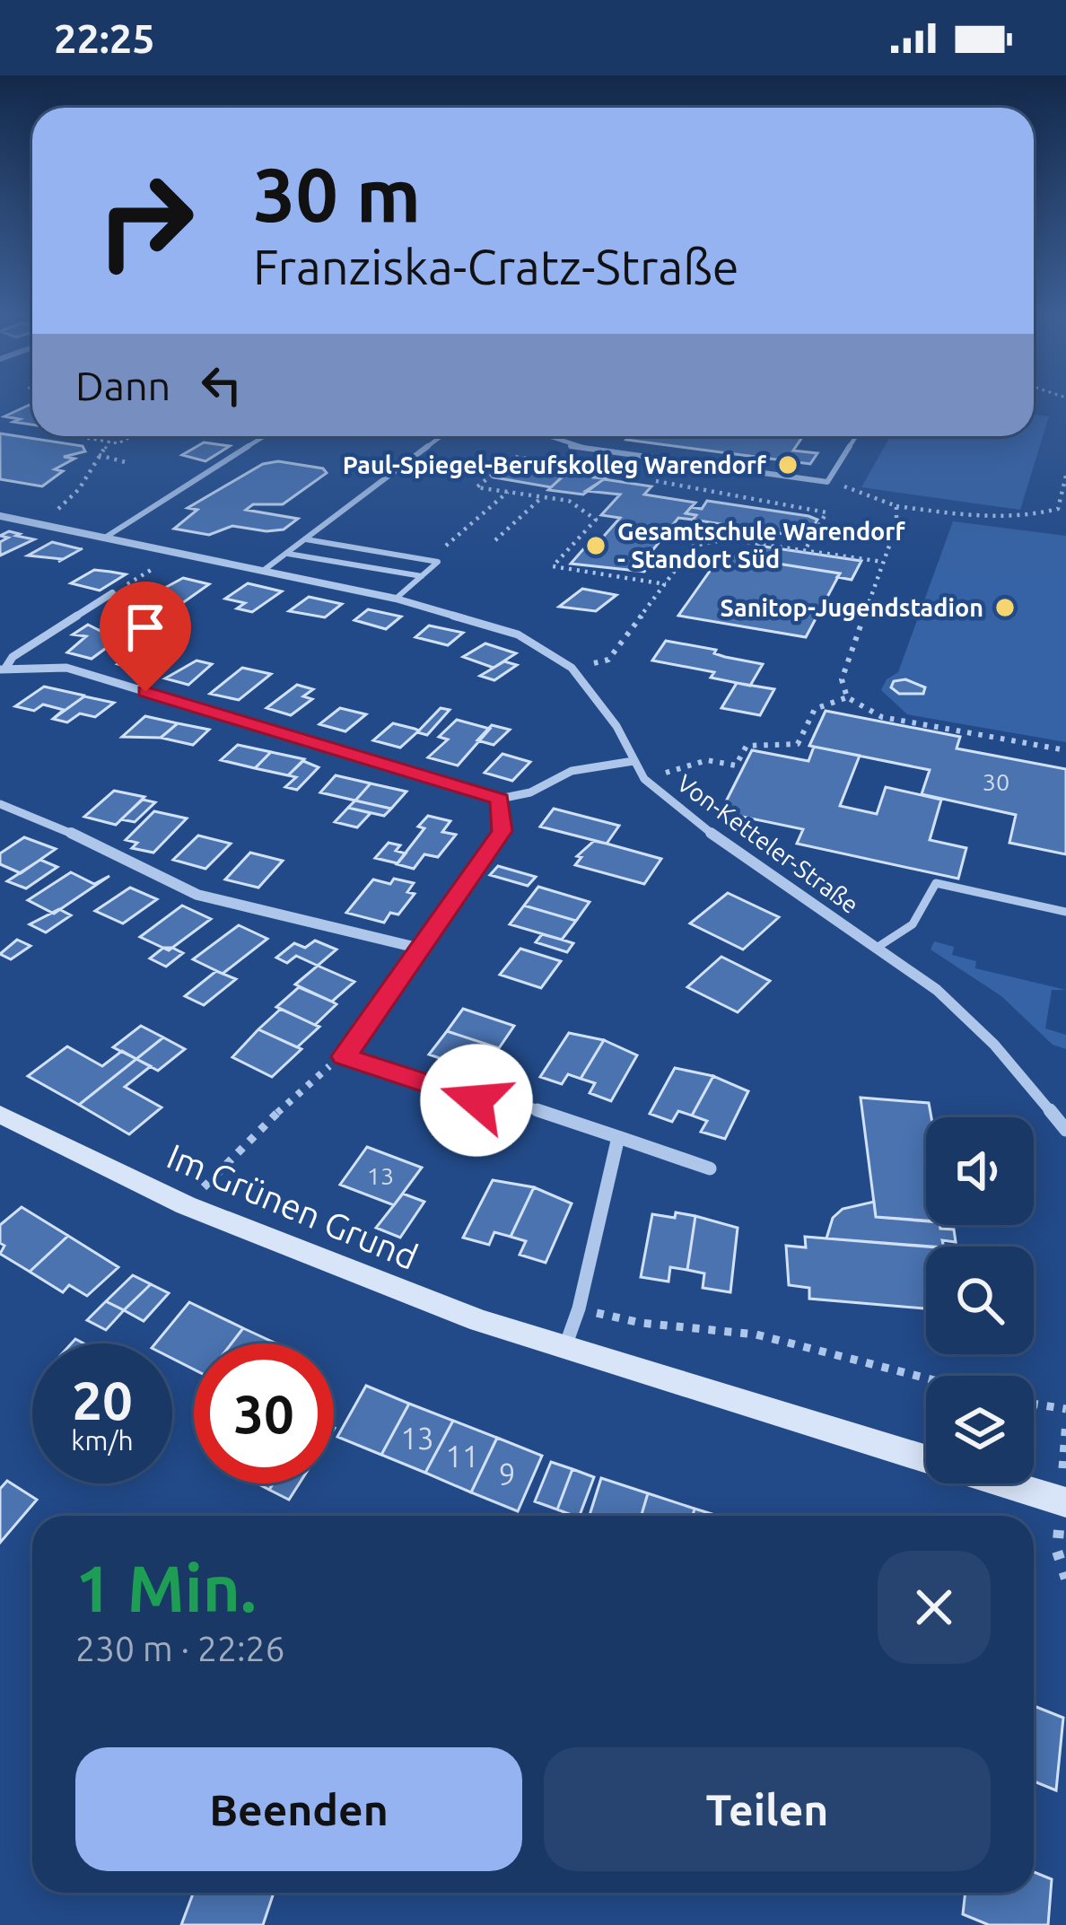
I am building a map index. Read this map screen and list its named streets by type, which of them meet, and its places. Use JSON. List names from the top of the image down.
{
  "streets": {
    "street": ["Von-Ketteler-Straße", "Im Grünen Grund"]
  },
  "places": ["Paul-Spiegel-Berufskolleg Warendorf", "Gesamtschule Warendorf - Standort Süd", "Sanitop-Jugendstadion"],
  "house_numbers": [
    "30",
    "13",
    "13",
    "11",
    "9"
  ],
  "page": {
    "status": "22:25",
    "turn": ["30 m", "Franziska-Cratz-Straße"],
    "then": "Dann",
    "speed": "20 km/h",
    "limit": "30",
    "heading": ["1 Min.", "230 m · 22:26"],
    "buttons": ["Beenden", "Teilen"]
  }
}
